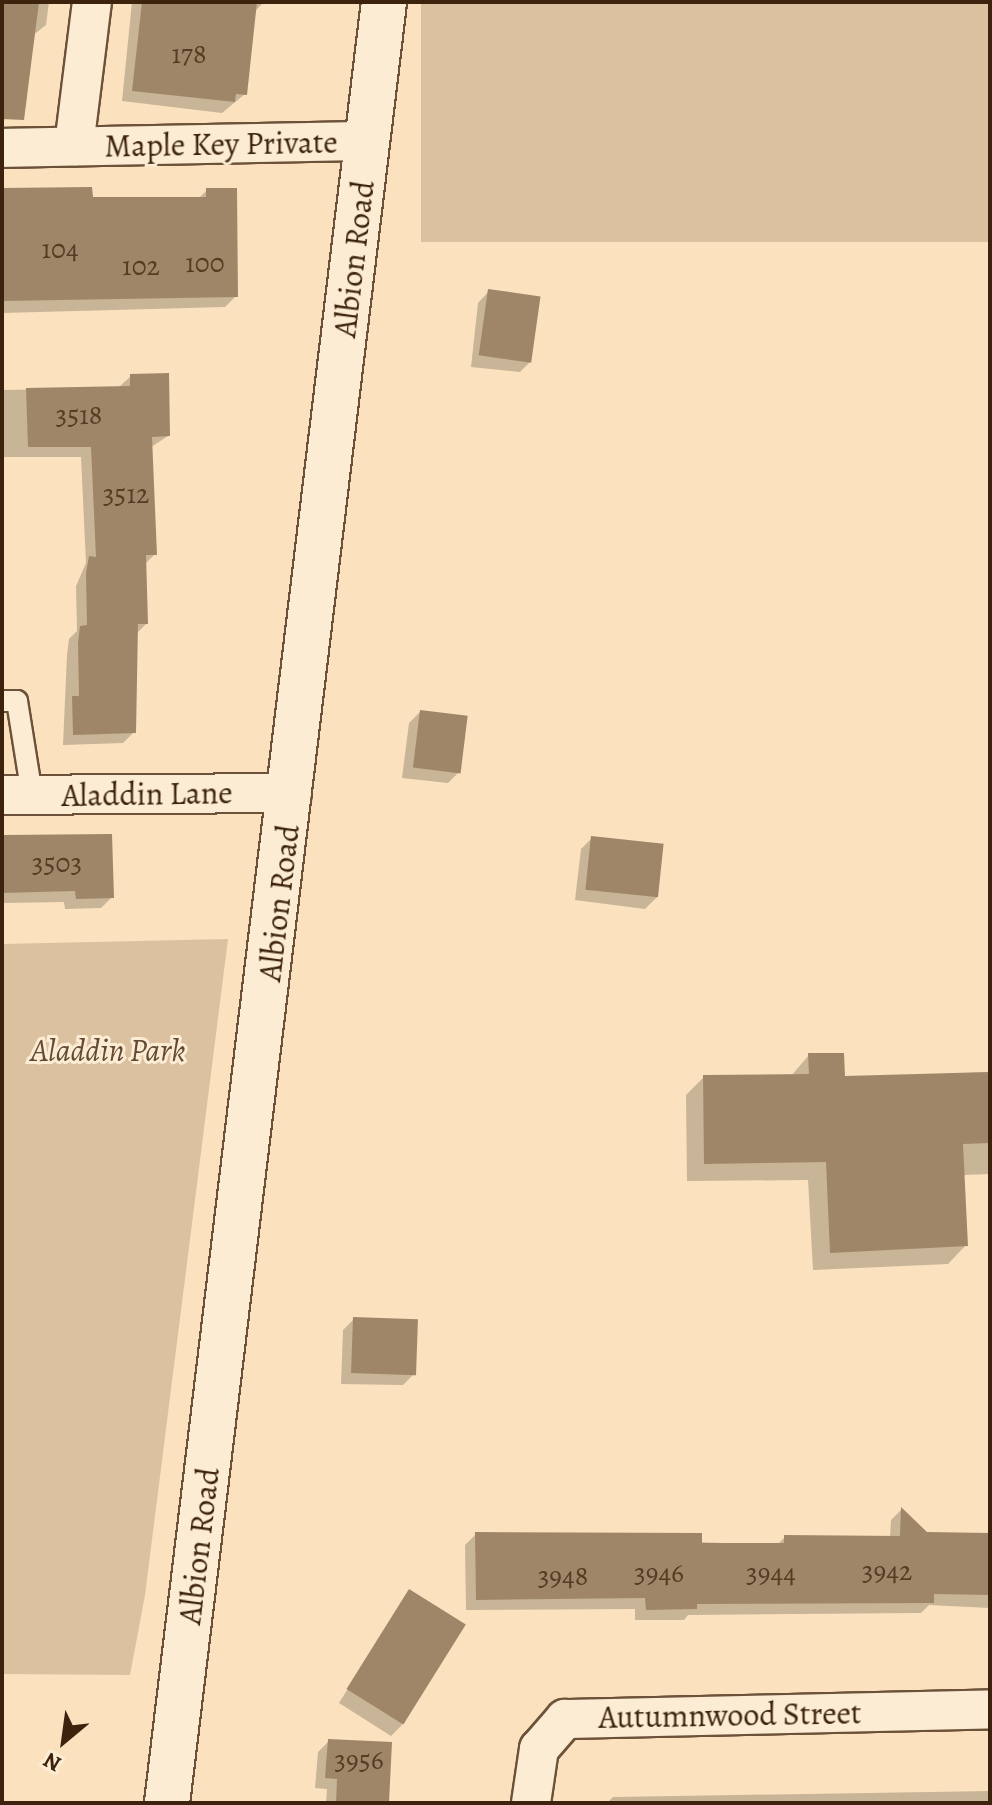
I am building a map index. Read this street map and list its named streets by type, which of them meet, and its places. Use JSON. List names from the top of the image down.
{
  "streets": {
    "street": [
      "Maple Key Private",
      "Albion Road",
      "Aladdin Lane",
      "Autumnwood Street"
    ]
  },
  "crossings": [
    ["Maple Key Private", "Albion Road"],
    ["Albion Road", "Aladdin Lane"]
  ],
  "parks": ["Aladdin Park"],
  "house_numbers": [
    "178",
    "104",
    "100",
    "102",
    "3518",
    "3512",
    "3503",
    "3942",
    "3946",
    "3944",
    "3948",
    "3956"
  ],
  "north": "bottom left"
}
